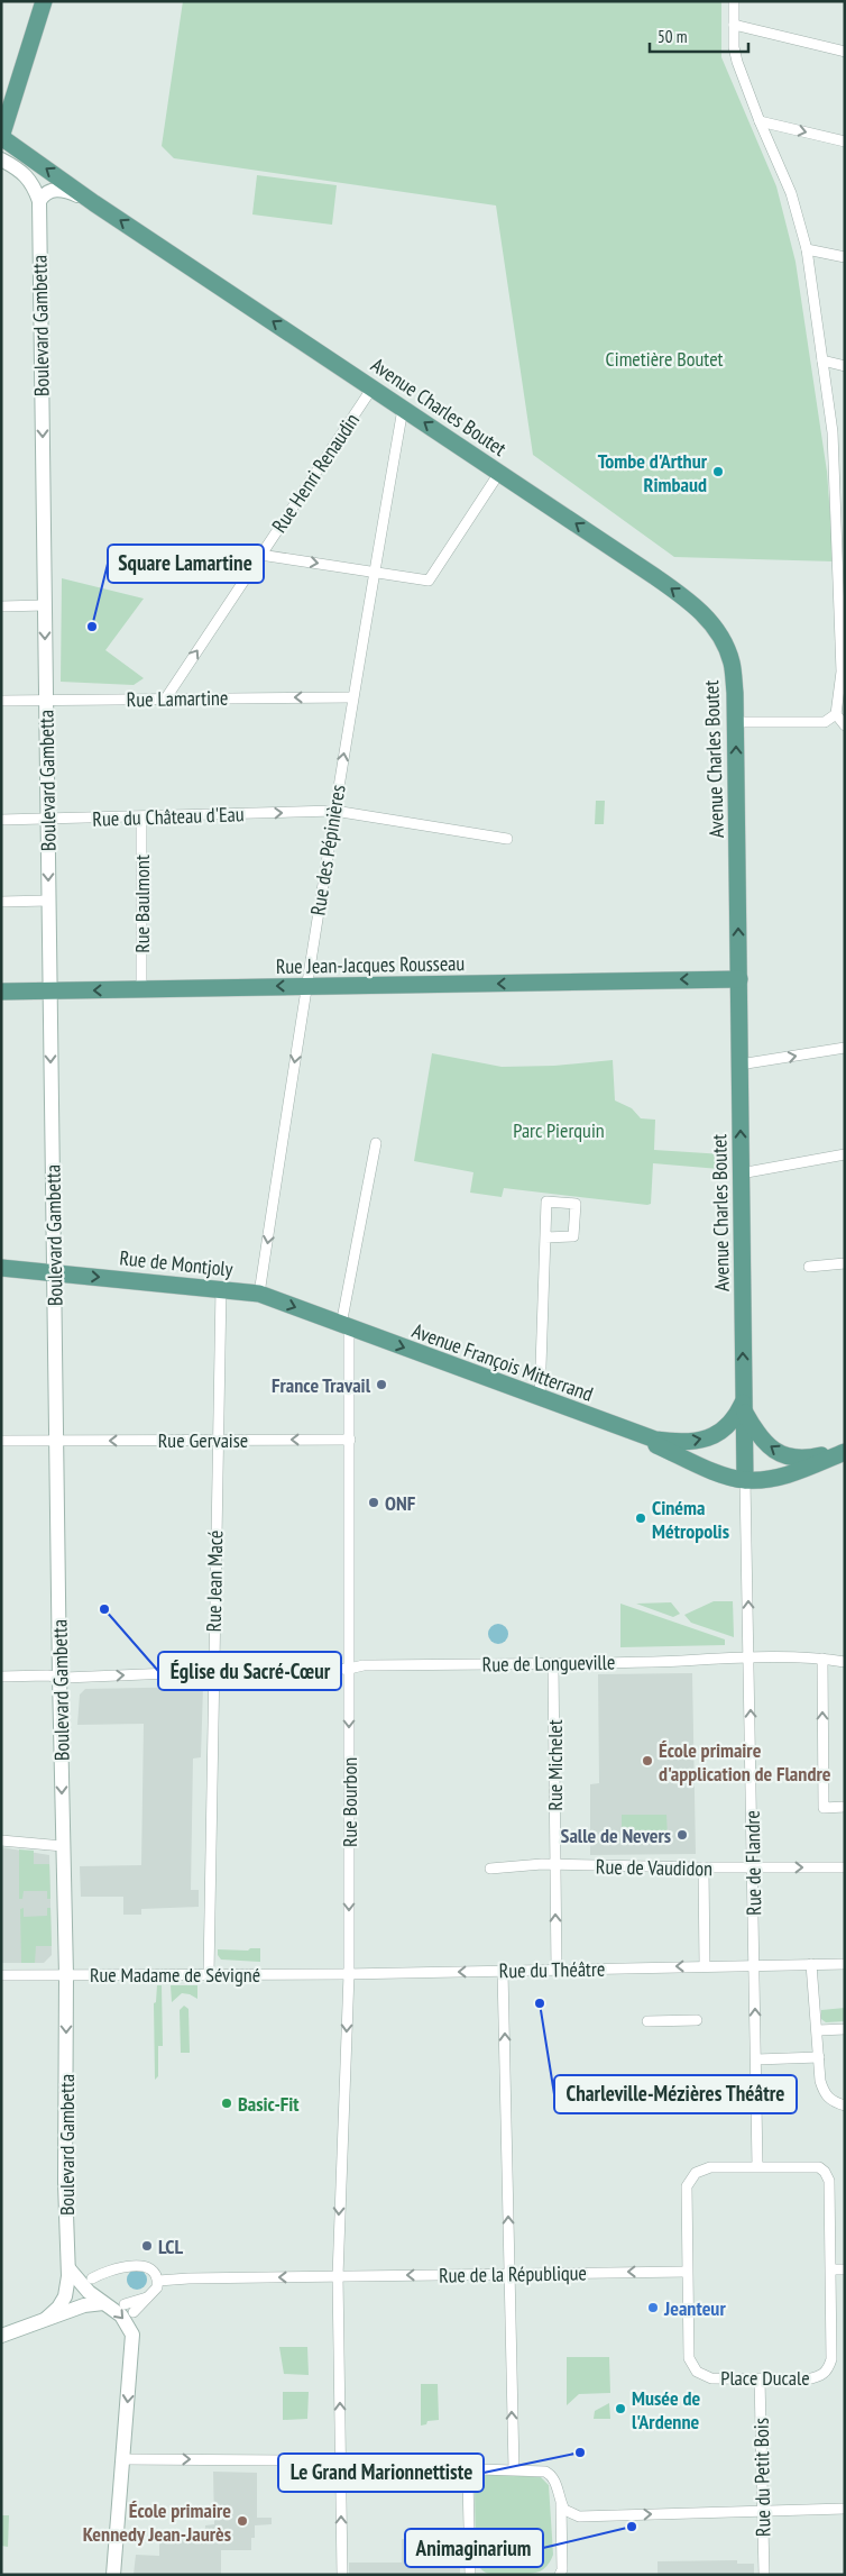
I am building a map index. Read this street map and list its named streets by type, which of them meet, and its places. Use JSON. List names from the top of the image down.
{
  "streets": {
    "main road": [
      "Avenue Charles Boutet",
      "Rue Jean-Jacques Rousseau",
      "Rue de Montjoly",
      "Avenue François Mitterrand"
    ],
    "street": [
      "Boulevard Gambetta",
      "Rue Henri Renaudin",
      "Rue Lamartine",
      "Rue du Château d'Eau",
      "Rue des Pépinières",
      "Rue Baulmont",
      "Rue Gervaise",
      "Rue Jean Macé",
      "Rue de Longueville",
      "Rue Michelet",
      "Rue Bourbon",
      "Rue de Flandre",
      "Rue de Vaudidon",
      "Rue du Théâtre",
      "Rue Madame de Sévigné",
      "Rue de la République",
      "Place Ducale",
      "Rue du Petit Bois"
    ]
  },
  "crossings": [
    ["Boulevard Gambetta", "Rue Lamartine"],
    ["Boulevard Gambetta", "Rue du Château d'Eau"],
    ["Boulevard Gambetta", "Rue Jean-Jacques Rousseau"],
    ["Boulevard Gambetta", "Rue de Montjoly"],
    ["Boulevard Gambetta", "Rue Gervaise"],
    ["Boulevard Gambetta", "Rue de Longueville"],
    ["Boulevard Gambetta", "Rue Madame de Sévigné"],
    ["Avenue Charles Boutet", "Rue Henri Renaudin"],
    ["Avenue Charles Boutet", "Rue des Pépinières"],
    ["Avenue Charles Boutet", "Rue Jean-Jacques Rousseau"],
    ["Avenue Charles Boutet", "Rue de Longueville"],
    ["Avenue Charles Boutet", "Rue de Flandre"],
    ["Rue Henri Renaudin", "Rue Lamartine"],
    ["Rue Lamartine", "Rue des Pépinières"],
    ["Rue du Château d'Eau", "Rue des Pépinières"],
    ["Rue du Château d'Eau", "Rue Baulmont"],
    ["Rue des Pépinières", "Rue Jean-Jacques Rousseau"],
    ["Rue des Pépinières", "Rue de Montjoly"],
    ["Rue Baulmont", "Rue Jean-Jacques Rousseau"],
    ["Rue de Montjoly", "Avenue François Mitterrand"],
    ["Rue de Montjoly", "Rue Jean Macé"],
    ["Rue de Montjoly", "Rue Bourbon"],
    ["Avenue François Mitterrand", "Rue Bourbon"],
    ["Rue Gervaise", "Rue Jean Macé"],
    ["Rue Gervaise", "Rue Bourbon"],
    ["Rue Jean Macé", "Rue de Longueville"],
    ["Rue Jean Macé", "Rue Madame de Sévigné"],
    ["Rue de Longueville", "Rue Michelet"],
    ["Rue de Longueville", "Rue Bourbon"],
    ["Rue de Longueville", "Rue de Flandre"],
    ["Rue Michelet", "Rue de Vaudidon"],
    ["Rue Michelet", "Rue du Théâtre"],
    ["Rue Bourbon", "Rue du Théâtre"],
    ["Rue Bourbon", "Rue Madame de Sévigné"],
    ["Rue Bourbon", "Rue de la République"],
    ["Rue de Flandre", "Rue de Vaudidon"],
    ["Rue de Flandre", "Rue du Théâtre"],
    ["Rue de Flandre", "Place Ducale"],
    ["Rue du Théâtre", "Rue Madame de Sévigné"],
    ["Rue de la République", "Place Ducale"],
    ["Place Ducale", "Rue du Petit Bois"]
  ],
  "one_way": [
    "Boulevard Gambetta",
    "Avenue Charles Boutet",
    "Rue Henri Renaudin",
    "Rue Lamartine",
    "Rue du Château d'Eau",
    "Rue Jean-Jacques Rousseau",
    "Rue de Montjoly",
    "Avenue François Mitterrand",
    "Rue Gervaise",
    "Rue du Théâtre",
    "Rue de la République"
  ],
  "parks": ["Cimetière Boutet", "Parc Pierquin"],
  "places": [
    "Tombe d'Arthur Rimbaud",
    "Square Lamartine",
    "France Travail",
    "ONF",
    "Cinéma Métropolis",
    "Église du Sacré-Cœur",
    "École primaire d'application de Flandre",
    "Salle de Nevers",
    "Charleville-Mézières Théâtre",
    "Basic-Fit",
    "LCL",
    "Jeanteur",
    "Musée de l'Ardenne",
    "Le Grand Marionnettiste",
    "École primaire Kennedy Jean-Jaurès",
    "Animaginarium"
  ],
  "scale_bar": "50 m"
}
